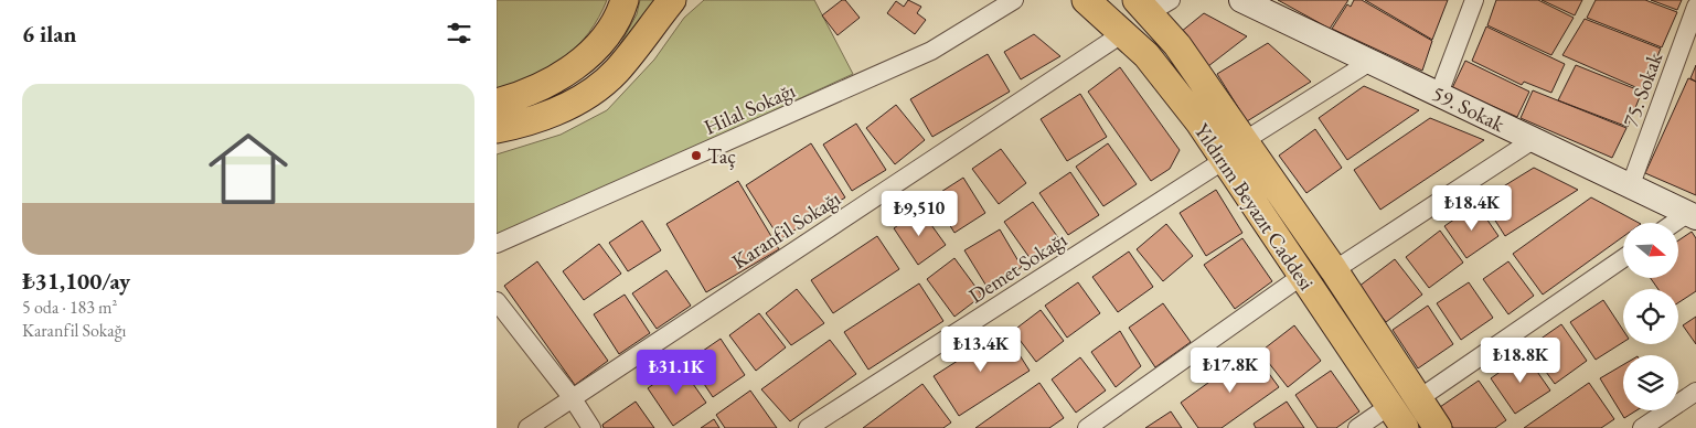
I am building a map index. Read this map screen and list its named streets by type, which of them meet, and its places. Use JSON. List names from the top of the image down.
{
  "streets": {
    "main road": ["Yıldırım Beyazıt Caddesi"],
    "street": [
      "75. Sokak",
      "Hilal Sokağı",
      "59. Sokak",
      "Karanfil Sokağı",
      "Demet Sokağı"
    ]
  },
  "crossings": [
    ["75. Sokak", "59. Sokak"],
    ["Yıldırım Beyazıt Caddesi", "Karanfil Sokağı"],
    ["Yıldırım Beyazıt Caddesi", "Demet Sokağı"]
  ],
  "places": ["Taç"],
  "north": "right",
  "page": {
    "heading": "6 ilan",
    "list": [
      {
        "name": "₺31,100/ay",
        "note": "5 oda · 183 m² · Karanfil Sokağı"
      }
    ],
    "price": [
      "₺18.4K",
      "₺9,510",
      "₺13.4K",
      "₺18.8K",
      "₺17.8K",
      "₺31.1K"
    ]
  }
}
